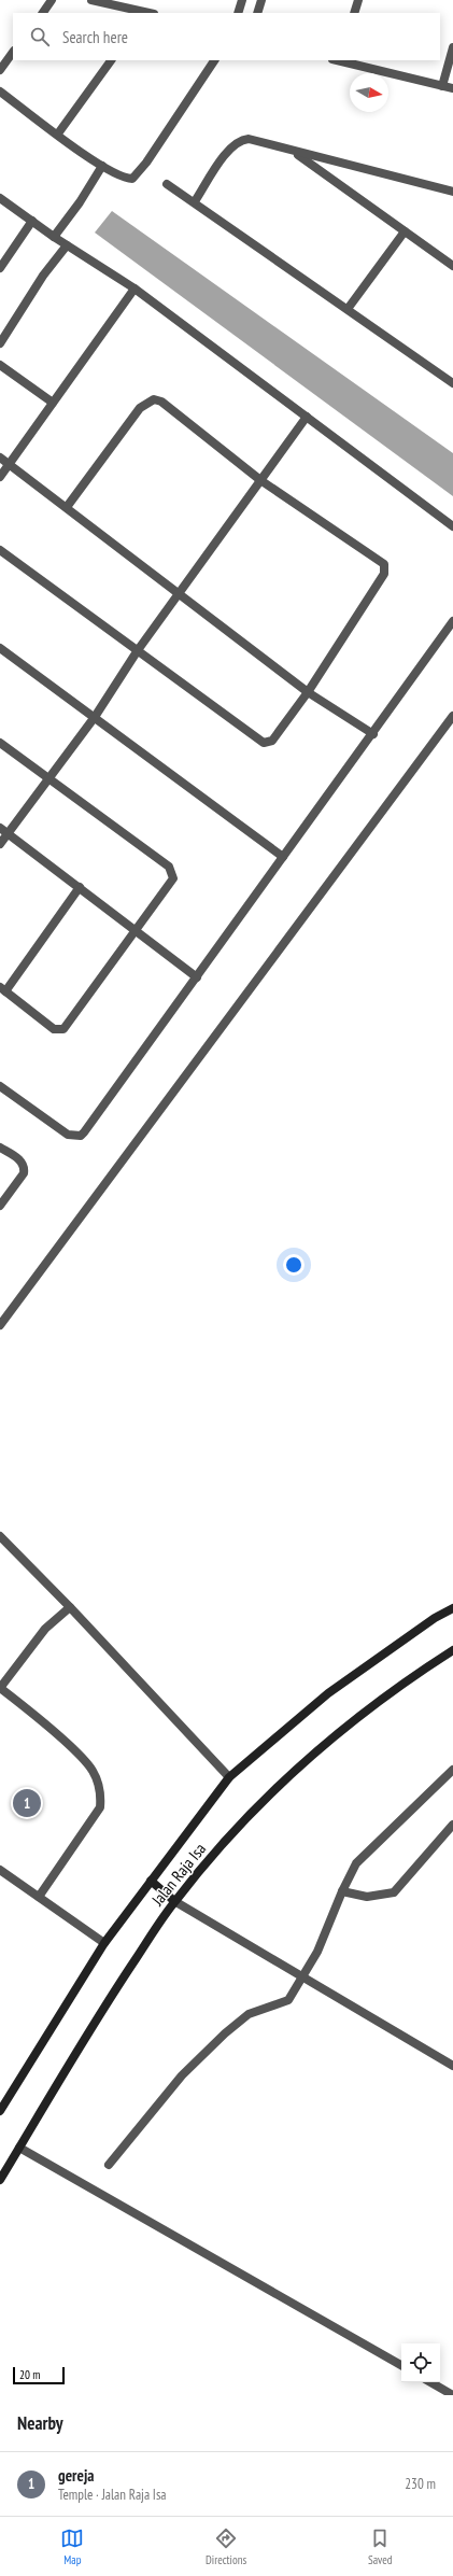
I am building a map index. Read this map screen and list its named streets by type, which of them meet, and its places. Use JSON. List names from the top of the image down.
{
  "streets": {
    "main road": ["Jalan Raja Isa"]
  },
  "scale_bar": "20 m",
  "north": "right",
  "page": {
    "search": "Search here",
    "pins": "1",
    "scale": "20 m",
    "heading": "Nearby",
    "list": [
      {
        "mark": "1",
        "name": "gereja",
        "note": "Temple · Jalan Raja Isa",
        "value": "230 m"
      }
    ],
    "nav": ["Map", "Directions", "Saved"]
  }
}
